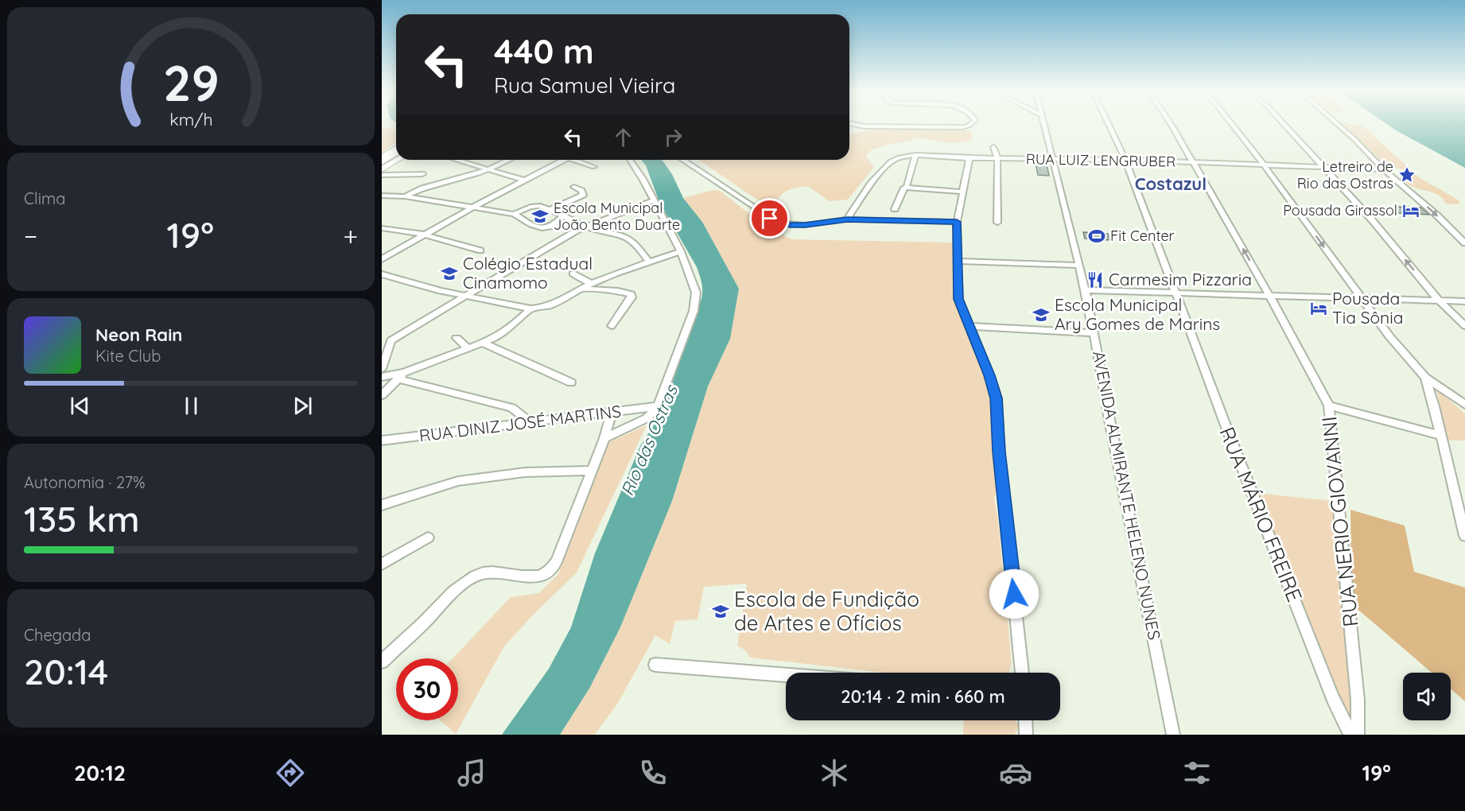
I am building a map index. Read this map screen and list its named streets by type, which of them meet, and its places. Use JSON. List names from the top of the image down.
{
  "streets": {
    "street": [
      "RUA LUIZ LENGRUBER",
      "RUA DINIZ JOSÉ MARTINS",
      "AVENIDA ALMIRANTE HELENO NUNES",
      "RUA MÁRIO FREIRE",
      "RUA NERIO GIOVANNI"
    ]
  },
  "crossings": [
    ["RUA LUIZ LENGRUBER", "AVENIDA ALMIRANTE HELENO NUNES"],
    ["RUA LUIZ LENGRUBER", "RUA MÁRIO FREIRE"],
    ["RUA LUIZ LENGRUBER", "RUA NERIO GIOVANNI"]
  ],
  "districts": ["Costazul"],
  "water": ["Rio das Ostras"],
  "places": {
    "place": ["Letreiro de Rio das Ostras"],
    "hotel": ["Pousada Girassol", "Pousada Tia Sônia"],
    "school or university": [
      "Escola Municipal João Bento Duarte",
      "Colégio Estadual Cinamomo",
      "Escola Municipal Ary Gomes de Marins",
      "Escola de Fundição de Artes e Ofícios"
    ],
    "sports": ["Fit Center"],
    "restaurant": ["Carmesim Pizzaria"]
  },
  "page": {
    "turn": ["440 m", "Rua Samuel Vieira"],
    "tile": [
      "Clima",
      ["Autonomia · 27%", "135 km"],
      ["Chegada", "20:14"]
    ],
    "heat": ["−", "19°", "+"],
    "song": ["Neon Rain", "Kite Club"],
    "limit": "30",
    "trip": "20:14 · 2 min · 660 m",
    "tabs": ["20:12", "19°"],
    "gauge": ["29", "km/h"]
  }
}
